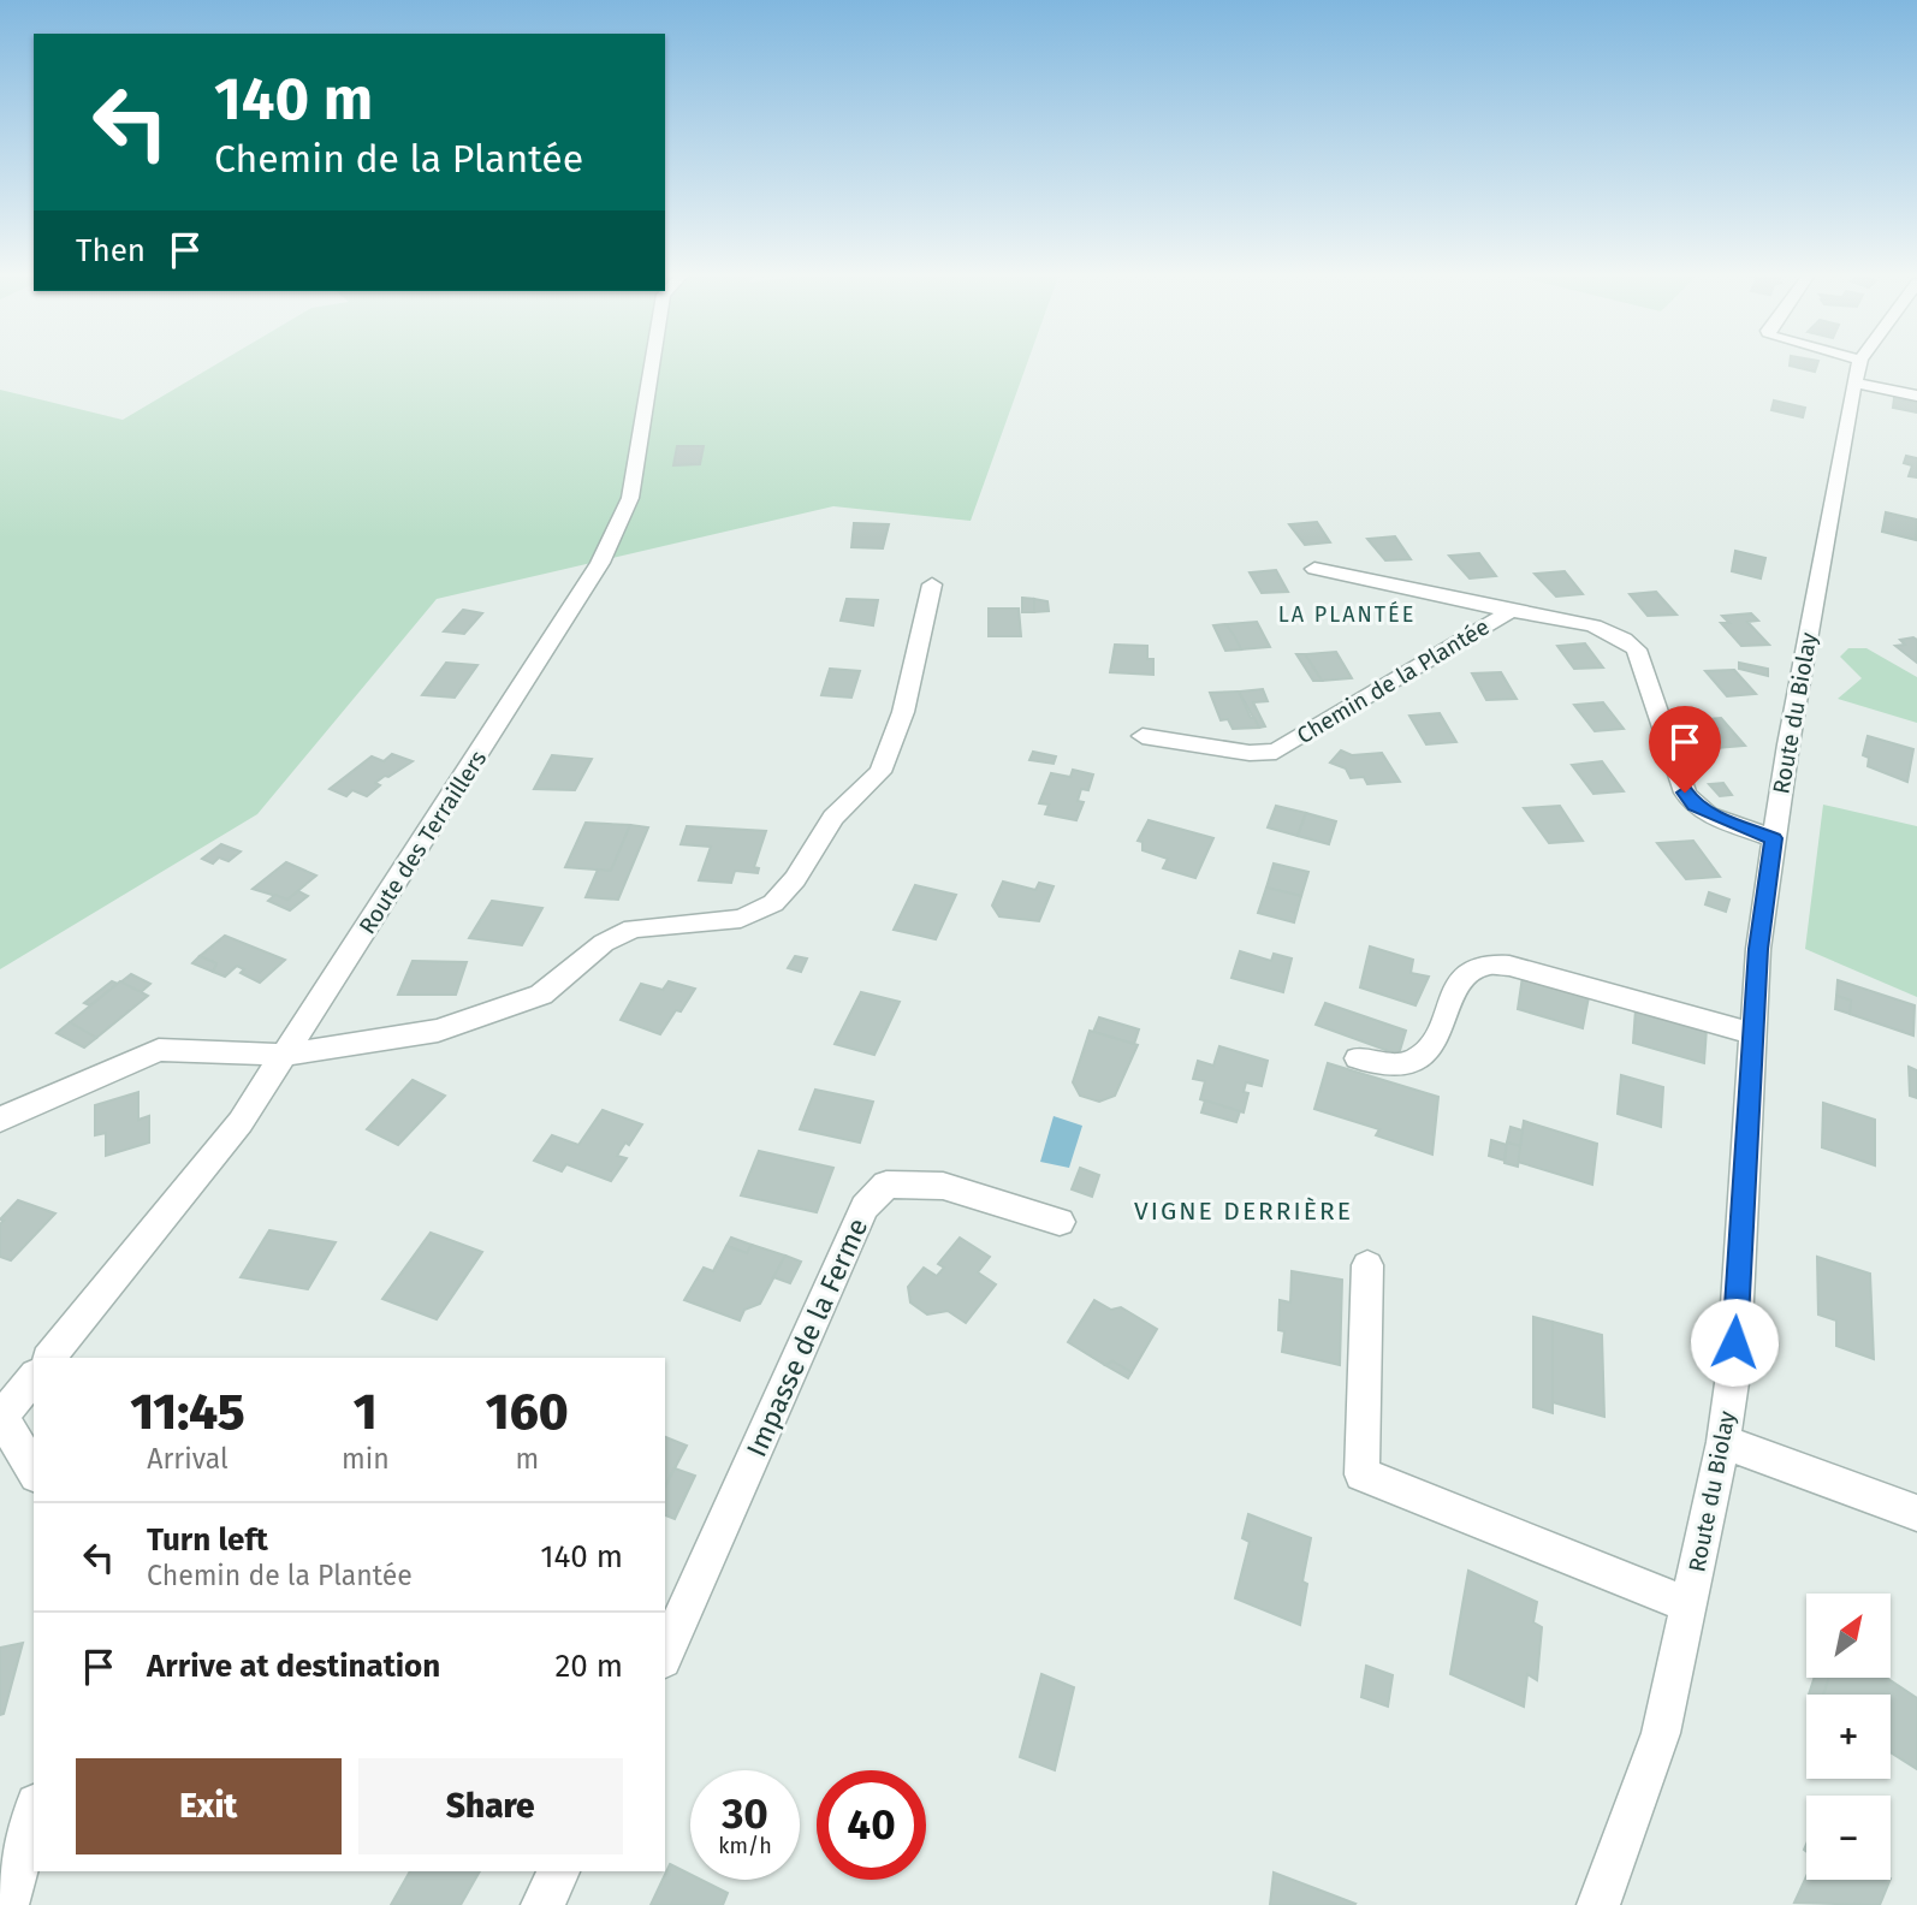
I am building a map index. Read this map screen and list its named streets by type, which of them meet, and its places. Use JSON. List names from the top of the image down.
{
  "streets": {
    "street": [
      "Chemin de la Plantée",
      "Route du Biolay",
      "Route des Terraillers",
      "Impasse de la Ferme"
    ]
  },
  "crossings": [
    ["Chemin de la Plantée", "Route du Biolay"]
  ],
  "districts": ["LA PLANTÉE", "VIGNE DERRIÈRE"],
  "north": "top right",
  "page": {
    "turn": ["140 m", "Chemin de la Plantée"],
    "then": "Then",
    "eta": [
      "11:45",
      "Arrival",
      "1",
      "min",
      "160",
      "m"
    ],
    "list": [
      {
        "name": "Turn left",
        "note": "Chemin de la Plantée",
        "value": "140 m"
      },
      {
        "name": "Arrive at destination",
        "value": "20 m"
      }
    ],
    "map_buttons": ["+", "−"],
    "buttons": ["Exit", "Share"],
    "speed": "30 km/h",
    "limit": "40"
  }
}
